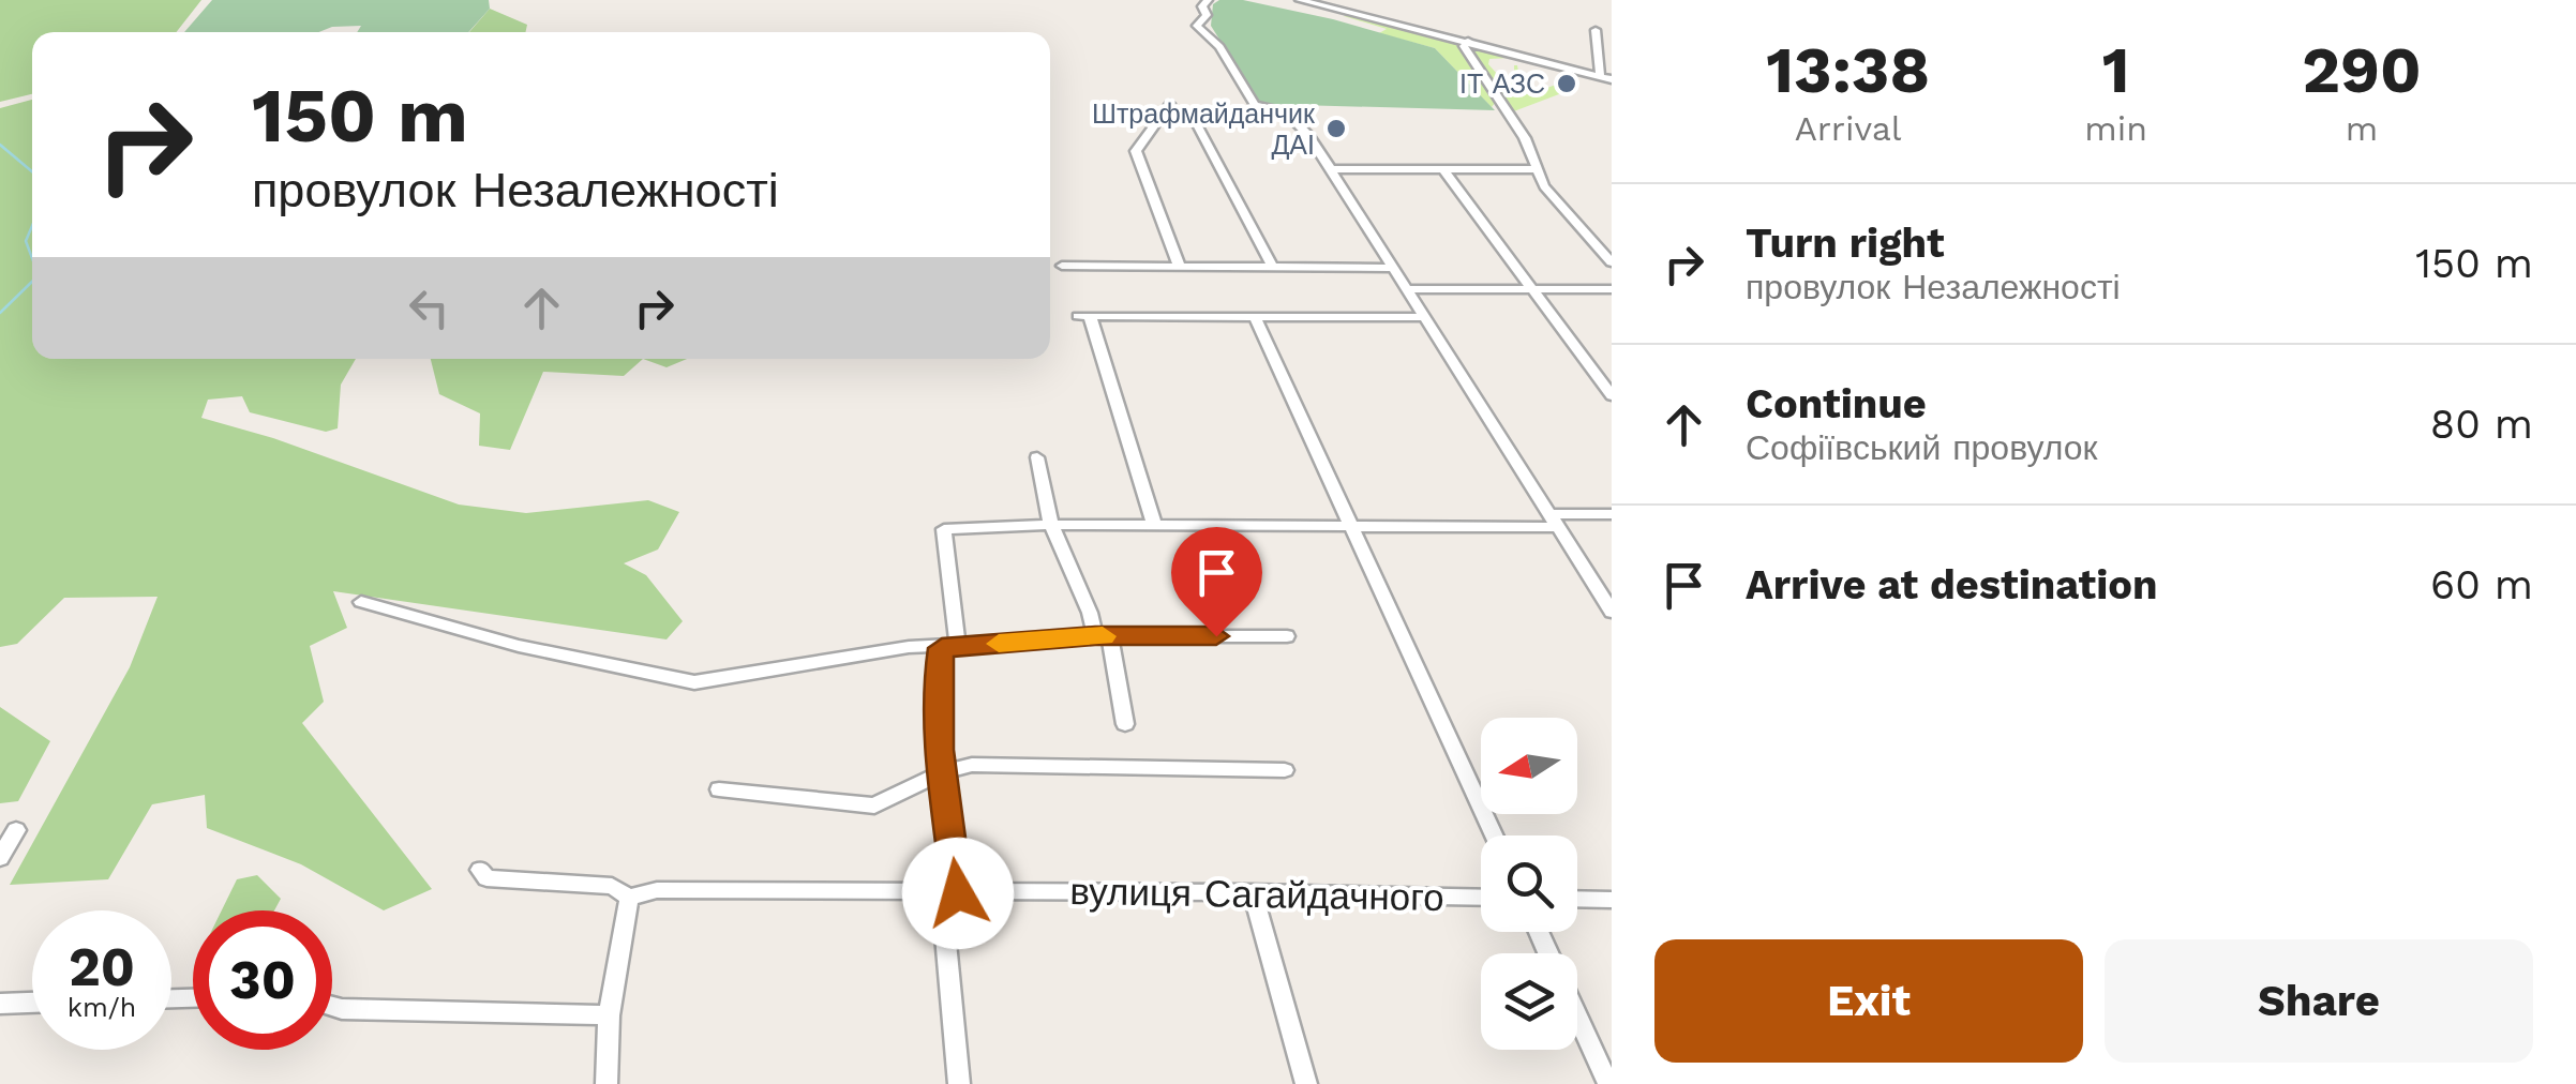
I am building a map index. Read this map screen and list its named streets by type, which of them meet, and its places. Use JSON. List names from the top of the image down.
{
  "streets": {
    "street": ["вулиця Сагайдачного"]
  },
  "places": ["ІТ АЗС", "Штрафмайданчик ДАІ"],
  "north": "left",
  "page": {
    "eta": [
      "13:38",
      "Arrival",
      "1",
      "min",
      "290",
      "m"
    ],
    "turn": ["150 m", "провулок Незалежності"],
    "list": [
      {
        "name": "Turn right",
        "note": "провулок Незалежності",
        "value": "150 m"
      },
      {
        "name": "Continue",
        "note": "Софіївський провулок",
        "value": "80 m"
      },
      {
        "name": "Arrive at destination",
        "value": "60 m"
      }
    ],
    "speed": "20 km/h",
    "limit": "30",
    "buttons": ["Exit", "Share"]
  }
}
